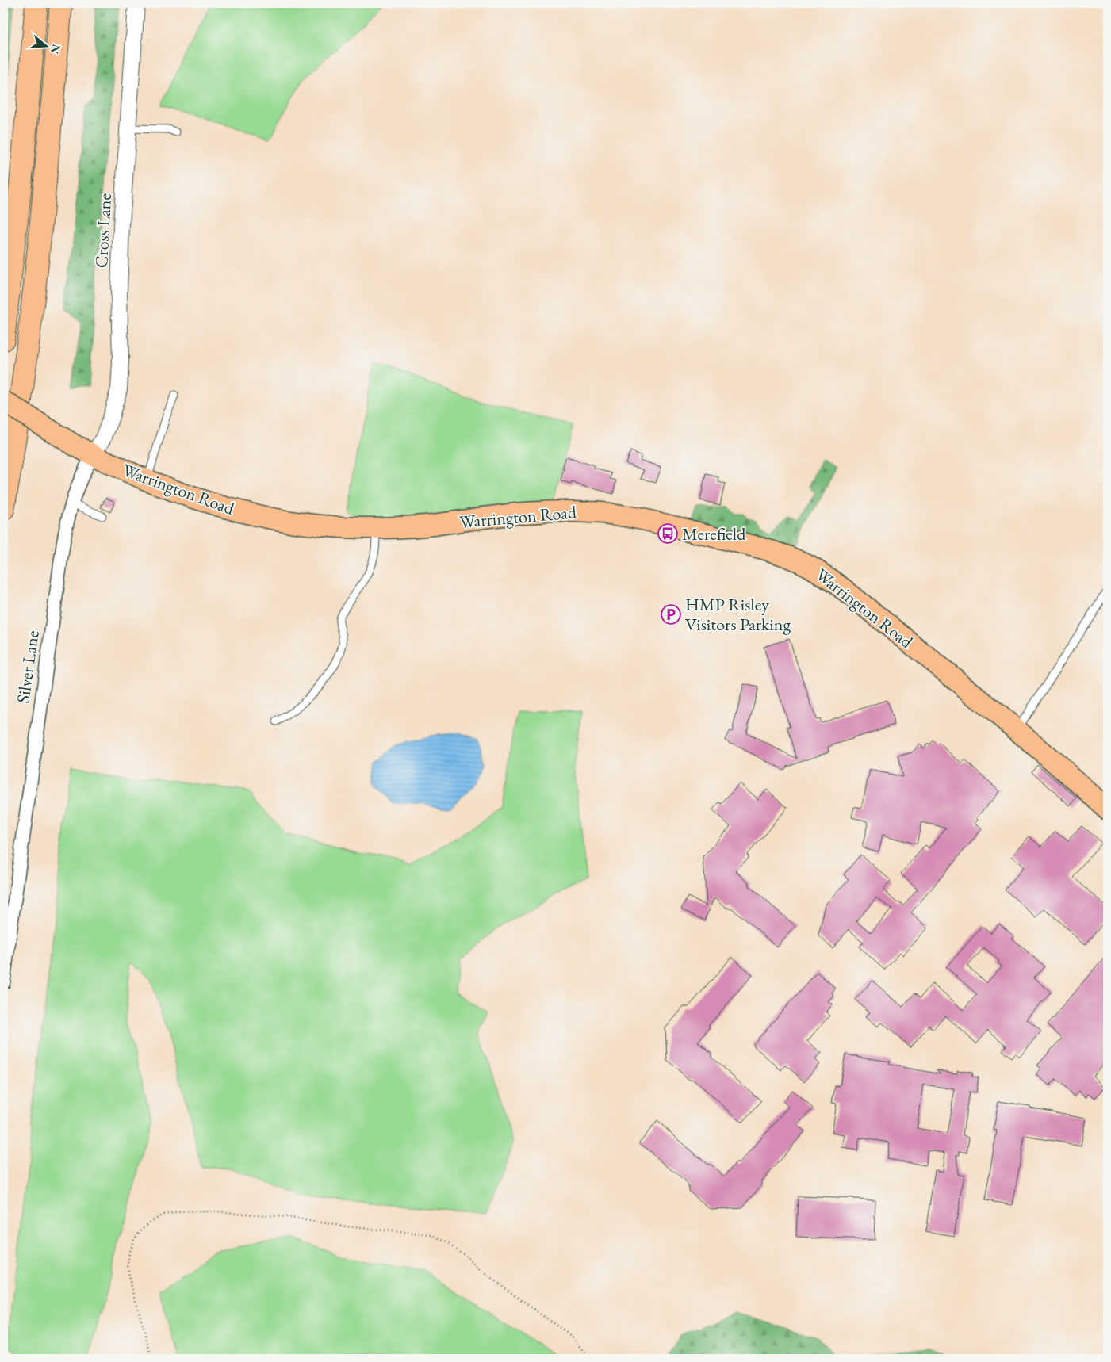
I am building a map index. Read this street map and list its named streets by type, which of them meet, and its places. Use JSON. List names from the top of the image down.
{
  "streets": {
    "main road": ["Warrington Road"],
    "street": ["Cross Lane", "Silver Lane"]
  },
  "crossings": [
    ["Cross Lane", "Warrington Road"],
    ["Cross Lane", "Silver Lane"],
    ["Warrington Road", "Silver Lane"]
  ],
  "places": {
    "bus stop": ["Merefield"],
    "parking": ["HMP Risley Visitors Parking"]
  },
  "north": "right"
}
